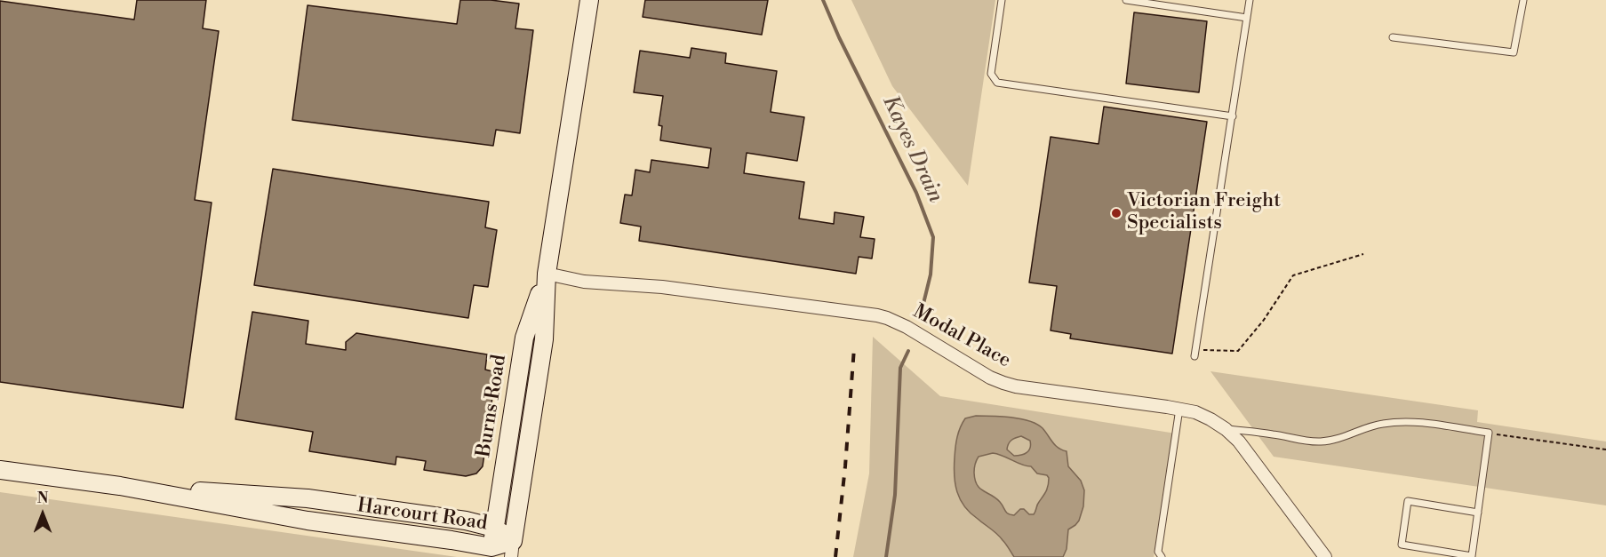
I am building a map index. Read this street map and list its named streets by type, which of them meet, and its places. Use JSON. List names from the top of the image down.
{
  "streets": {
    "street": ["Modal Place", "Burns Road", "Harcourt Road"]
  },
  "crossings": [
    ["Modal Place", "Burns Road"],
    ["Burns Road", "Harcourt Road"]
  ],
  "water": ["Kayes Drain"],
  "places": ["Victorian Freight Specialists"],
  "north": "top"
}
